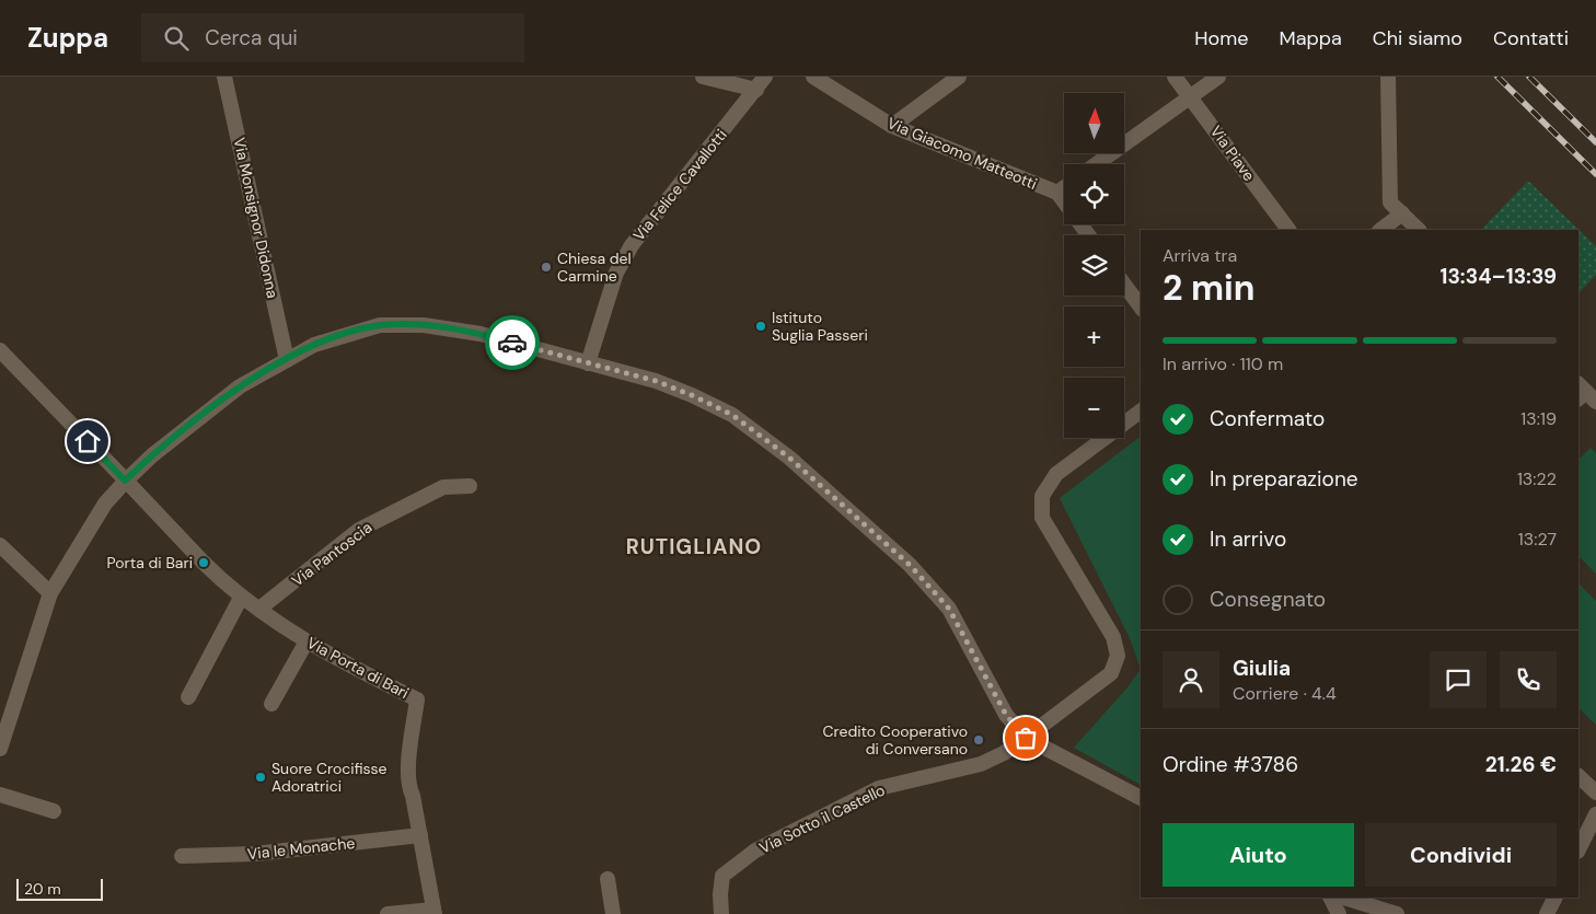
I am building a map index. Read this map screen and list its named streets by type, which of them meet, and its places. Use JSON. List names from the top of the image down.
{
  "streets": {
    "street": [
      "Via Giacomo Matteotti",
      "Via Piave",
      "Via Felice Cavallotti",
      "Via Monsignor Didonna",
      "Via Pantoscia",
      "Via Porta di Bari",
      "Via Sotto il Castello",
      "Via le Monache"
    ]
  },
  "crossings": [
    ["Via Pantoscia", "Via Porta di Bari"],
    ["Via Porta di Bari", "Via le Monache"]
  ],
  "districts": ["RUTIGLIANO"],
  "places": [
    "Chiesa del Carmine",
    "Istituto Suglia Passeri",
    "Porta di Bari",
    "Credito Cooperativo di Conversano",
    "Suore Crocifisse Adoratrici"
  ],
  "scale_bar": "20 m",
  "north": "top",
  "page": {
    "header": "Zuppa",
    "search": "Cerca qui",
    "nav": [
      "Home",
      "Mappa",
      "Chi siamo",
      "Contatti"
    ],
    "map_buttons": ["+", "−"],
    "heading": ["2 min", "Arriva tra", "13:34–13:39"],
    "panel": [
      "Giulia",
      "Corriere · 4.4",
      "Ordine #3786",
      "21.26 €"
    ],
    "bar": "In arrivo · 110 m",
    "list": [
      ["Confermato", "13:19"],
      ["In preparazione", "13:22"],
      ["In arrivo", "13:27"],
      "Consegnato"
    ],
    "buttons": ["Aiuto", "Condividi"],
    "scale": "20 m"
  }
}
